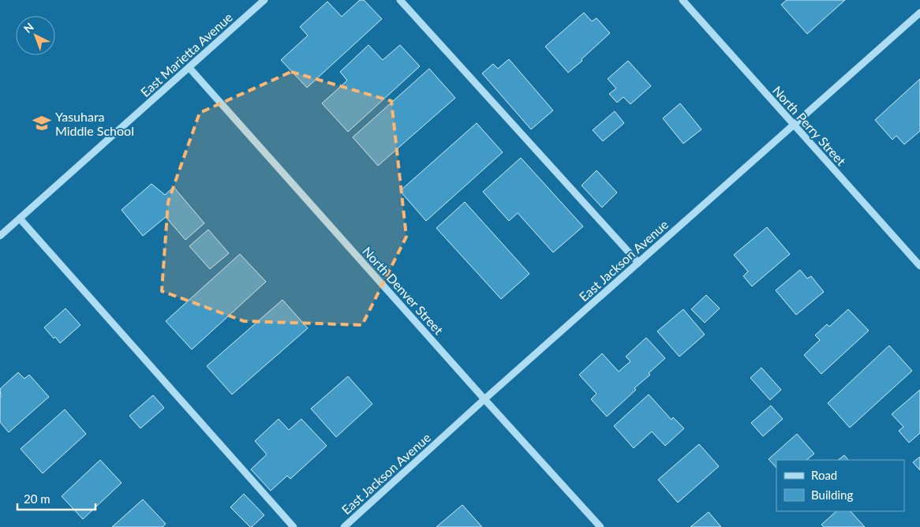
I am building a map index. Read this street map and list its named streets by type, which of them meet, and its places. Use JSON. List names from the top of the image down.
{
  "streets": {
    "street": [
      "East Marietta Avenue",
      "North Perry Street",
      "East Jackson Avenue",
      "North Denver Street"
    ]
  },
  "crossings": [
    ["East Marietta Avenue", "North Denver Street"],
    ["North Perry Street", "East Jackson Avenue"],
    ["East Jackson Avenue", "North Denver Street"]
  ],
  "places": {
    "school or university": ["Yasuhara Middle School"]
  },
  "legend": ["Road", "Building"],
  "scale_bar": "20 m",
  "north": "top left"
}
